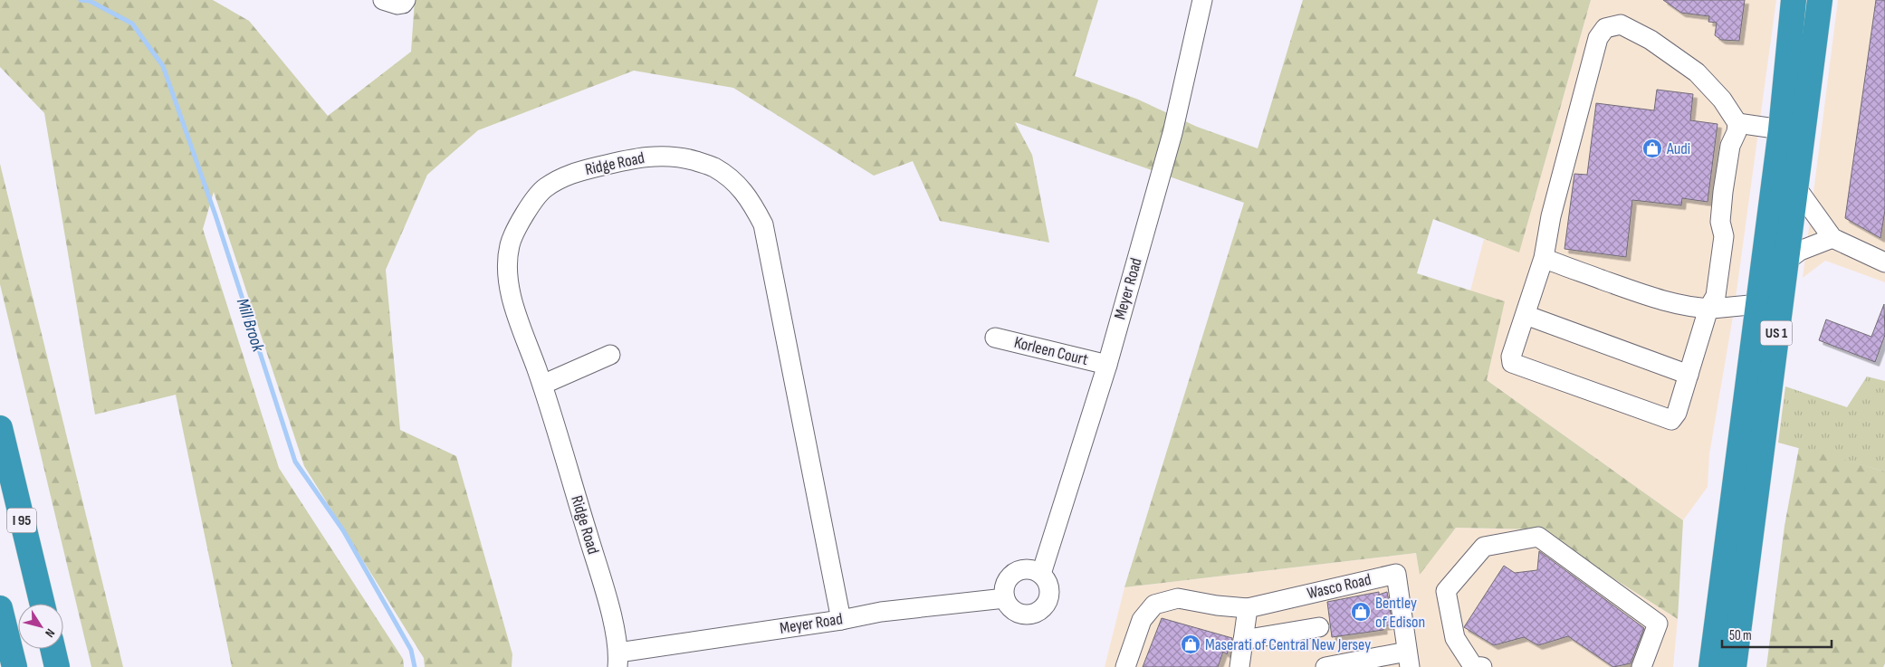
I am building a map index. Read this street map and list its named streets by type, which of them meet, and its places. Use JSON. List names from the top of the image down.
{
  "streets": {
    "highway": ["US 1", "I 95"],
    "street": [
      "Ridge Road",
      "Meyer Road",
      "Korleen Court",
      "Wasco Road"
    ]
  },
  "crossings": [
    ["Ridge Road", "Meyer Road"],
    ["Meyer Road", "Korleen Court"]
  ],
  "water": ["Mill Brook"],
  "places": {
    "shop": ["Audi", "Bentley of Edison", "Maserati of Central New Jersey"]
  },
  "scale_bar": "50 m",
  "north": "bottom right"
}
